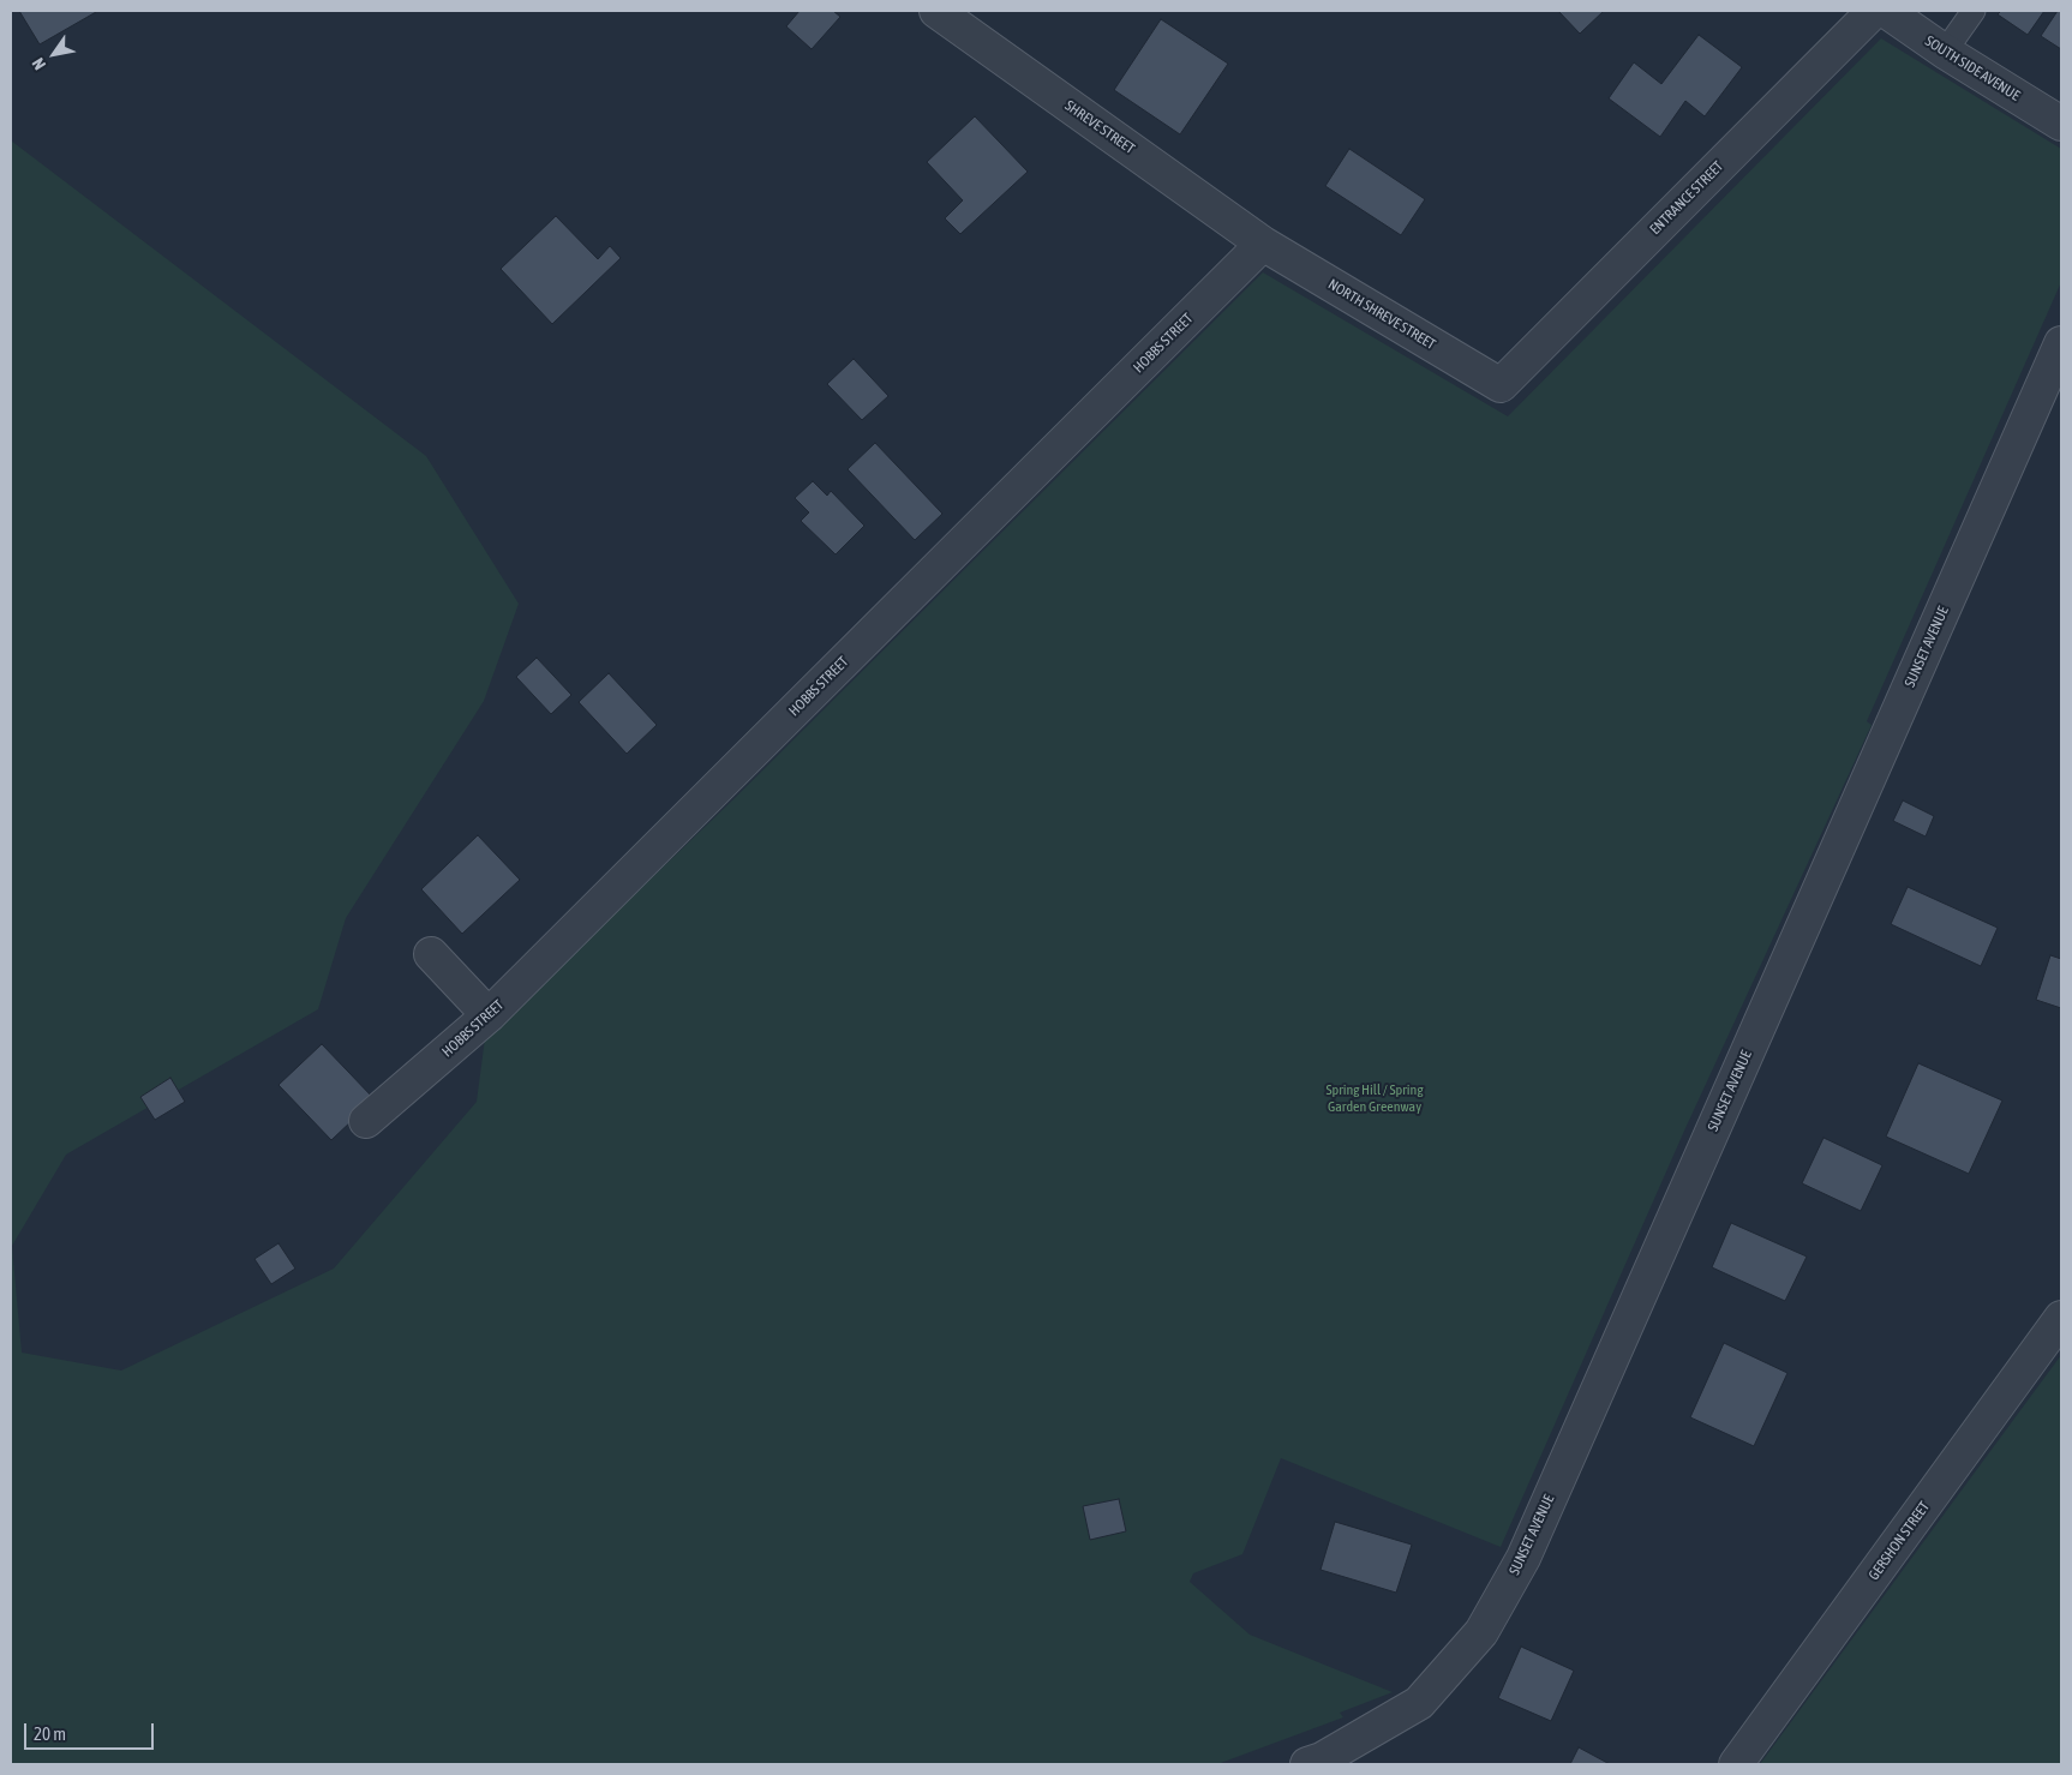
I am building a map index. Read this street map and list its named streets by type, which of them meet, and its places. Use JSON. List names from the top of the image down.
{
  "streets": {
    "street": [
      "SOUTH SIDE AVENUE",
      "SHREVE STREET",
      "ENTRANCE STREET",
      "NORTH SHREVE STREET",
      "HOBBS STREET",
      "SUNSET AVENUE",
      "GERSHON STREET"
    ]
  },
  "crossings": [
    ["SHREVE STREET", "NORTH SHREVE STREET"],
    ["SHREVE STREET", "HOBBS STREET"],
    ["ENTRANCE STREET", "NORTH SHREVE STREET"],
    ["NORTH SHREVE STREET", "HOBBS STREET"]
  ],
  "parks": ["Spring Hill / Spring Garden Greenway"],
  "scale_bar": "20 m",
  "north": "bottom left"
}
